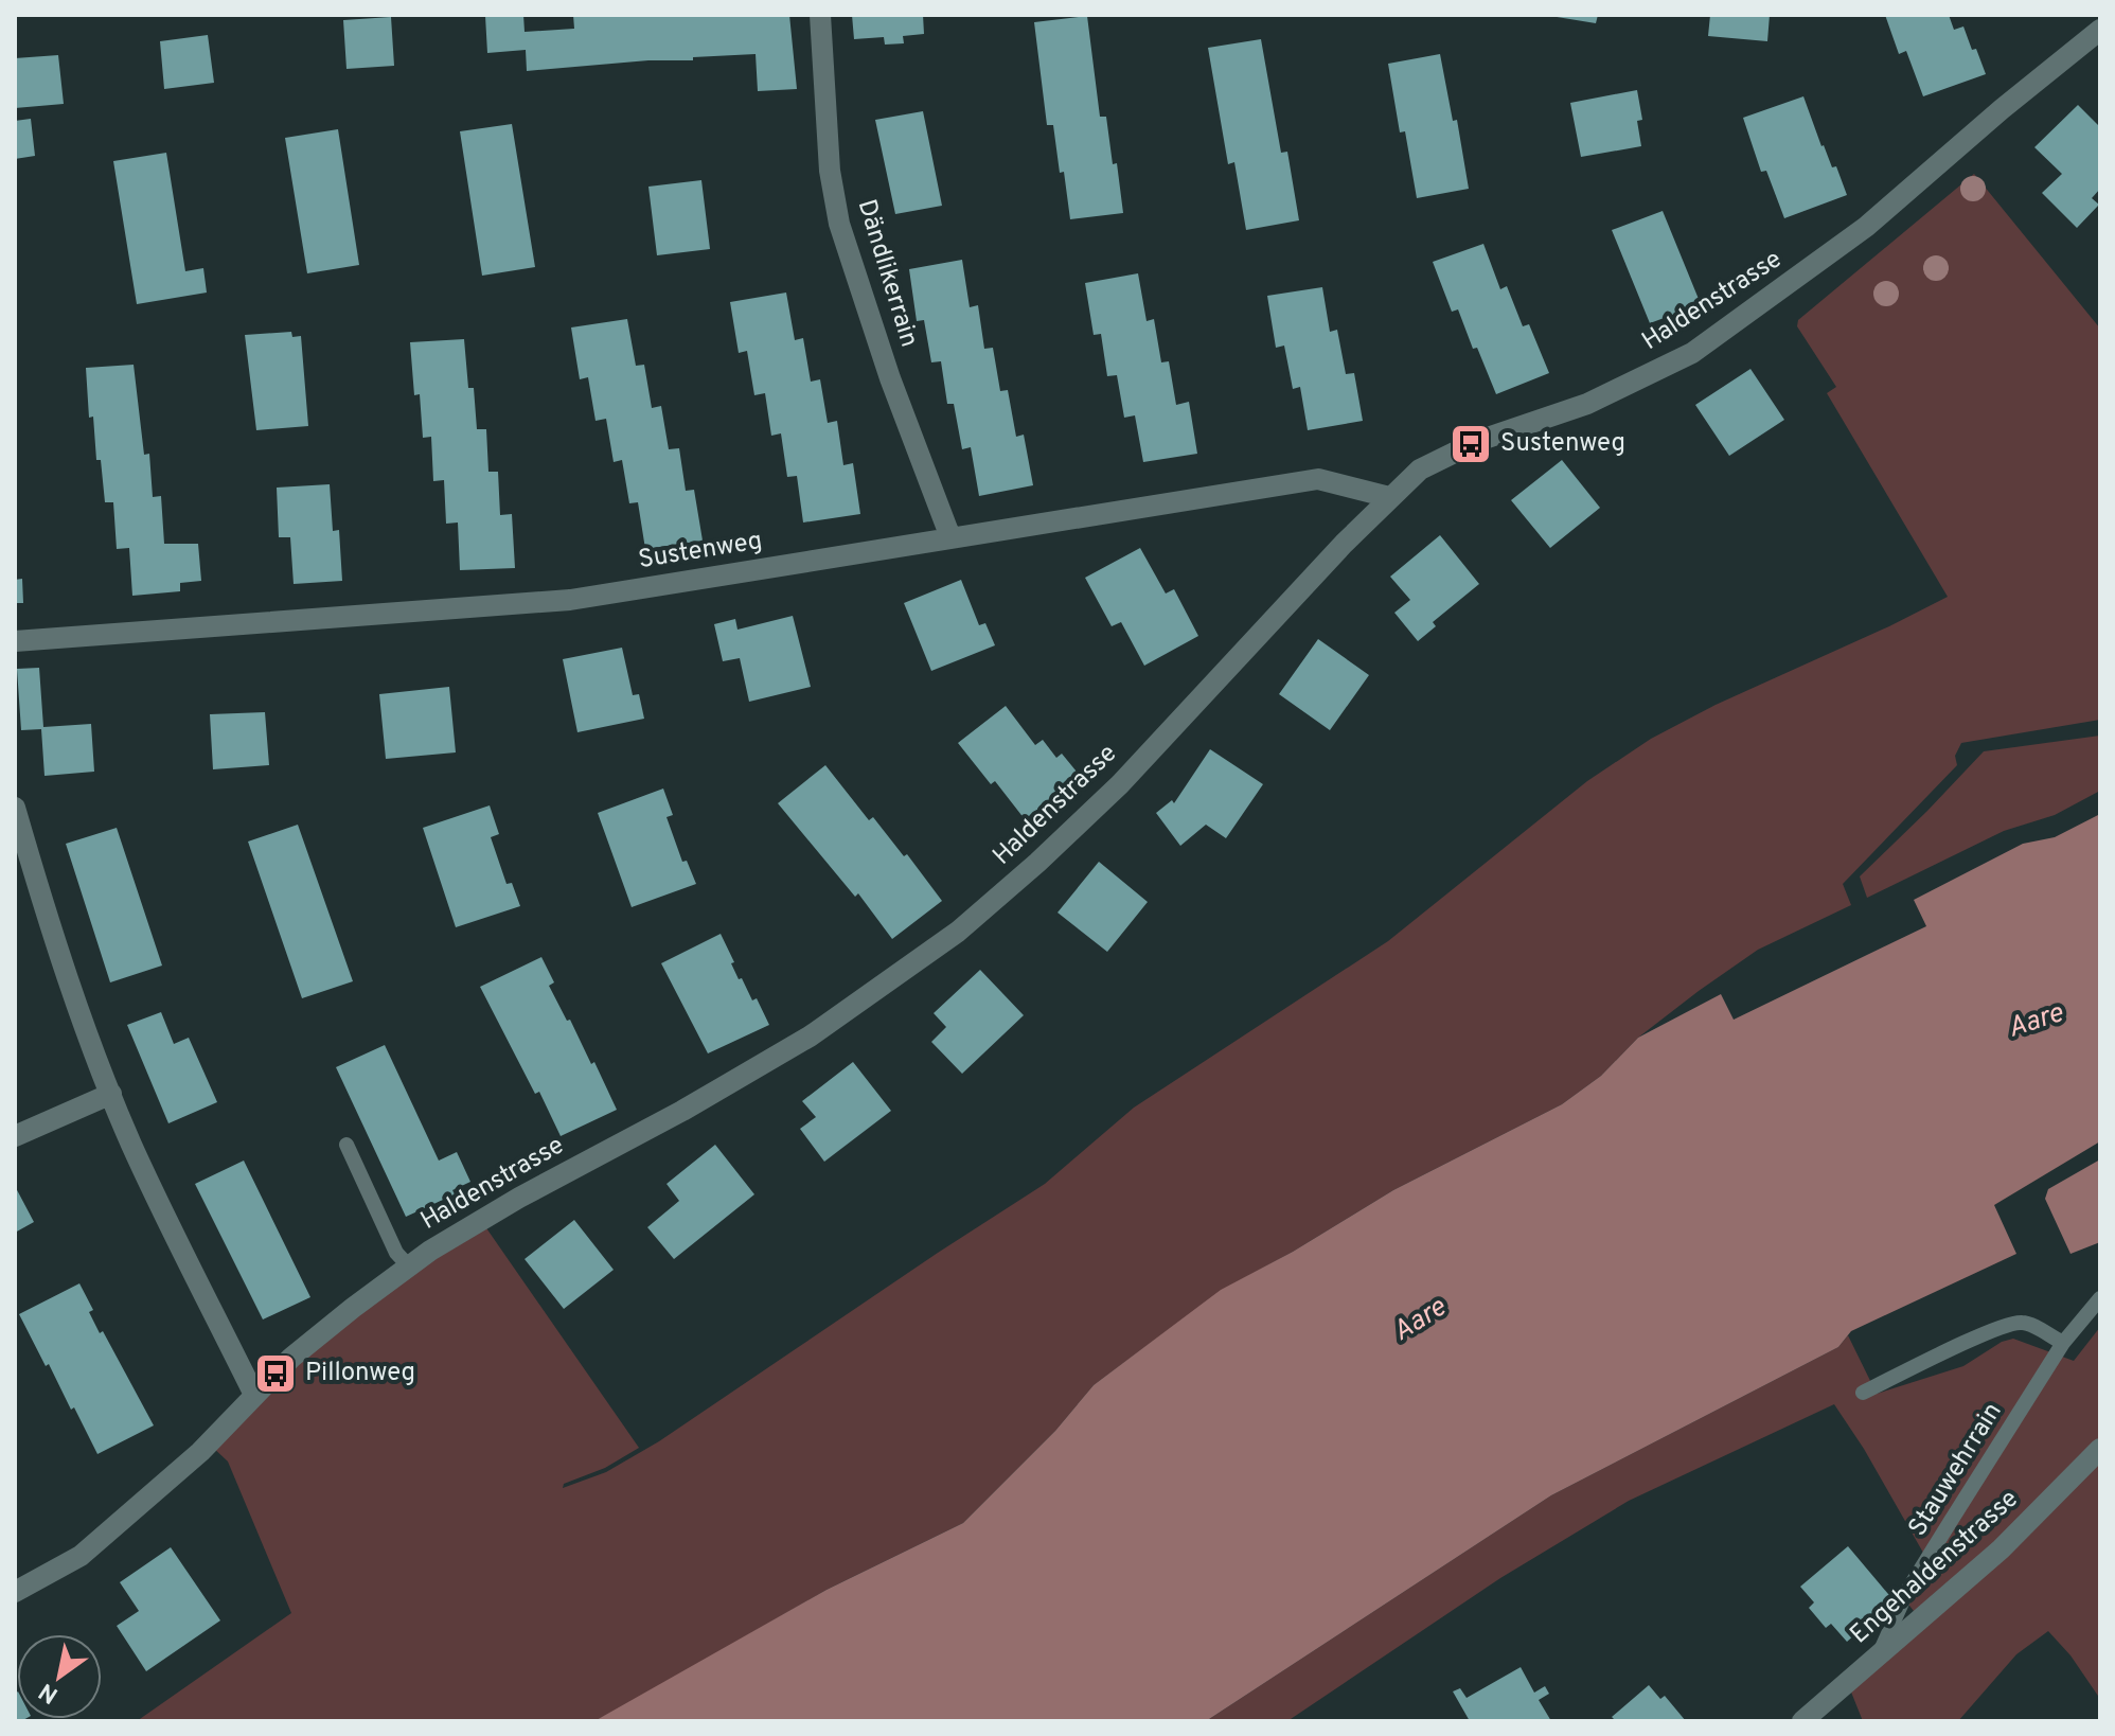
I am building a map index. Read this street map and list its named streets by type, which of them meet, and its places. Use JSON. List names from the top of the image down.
{
  "streets": {
    "street": [
      "Dändlikerrain",
      "Haldenstrasse",
      "Sustenweg",
      "Engehaldenstrasse"
    ],
    "lane": ["Stauwehrrain"]
  },
  "crossings": [
    ["Dändlikerrain", "Sustenweg"],
    ["Haldenstrasse", "Sustenweg"],
    ["Stauwehrrain", "Engehaldenstrasse"]
  ],
  "water": ["Aare"],
  "places": {
    "bus stop": ["Sustenweg", "Pillonweg"]
  },
  "north": "bottom left"
}
